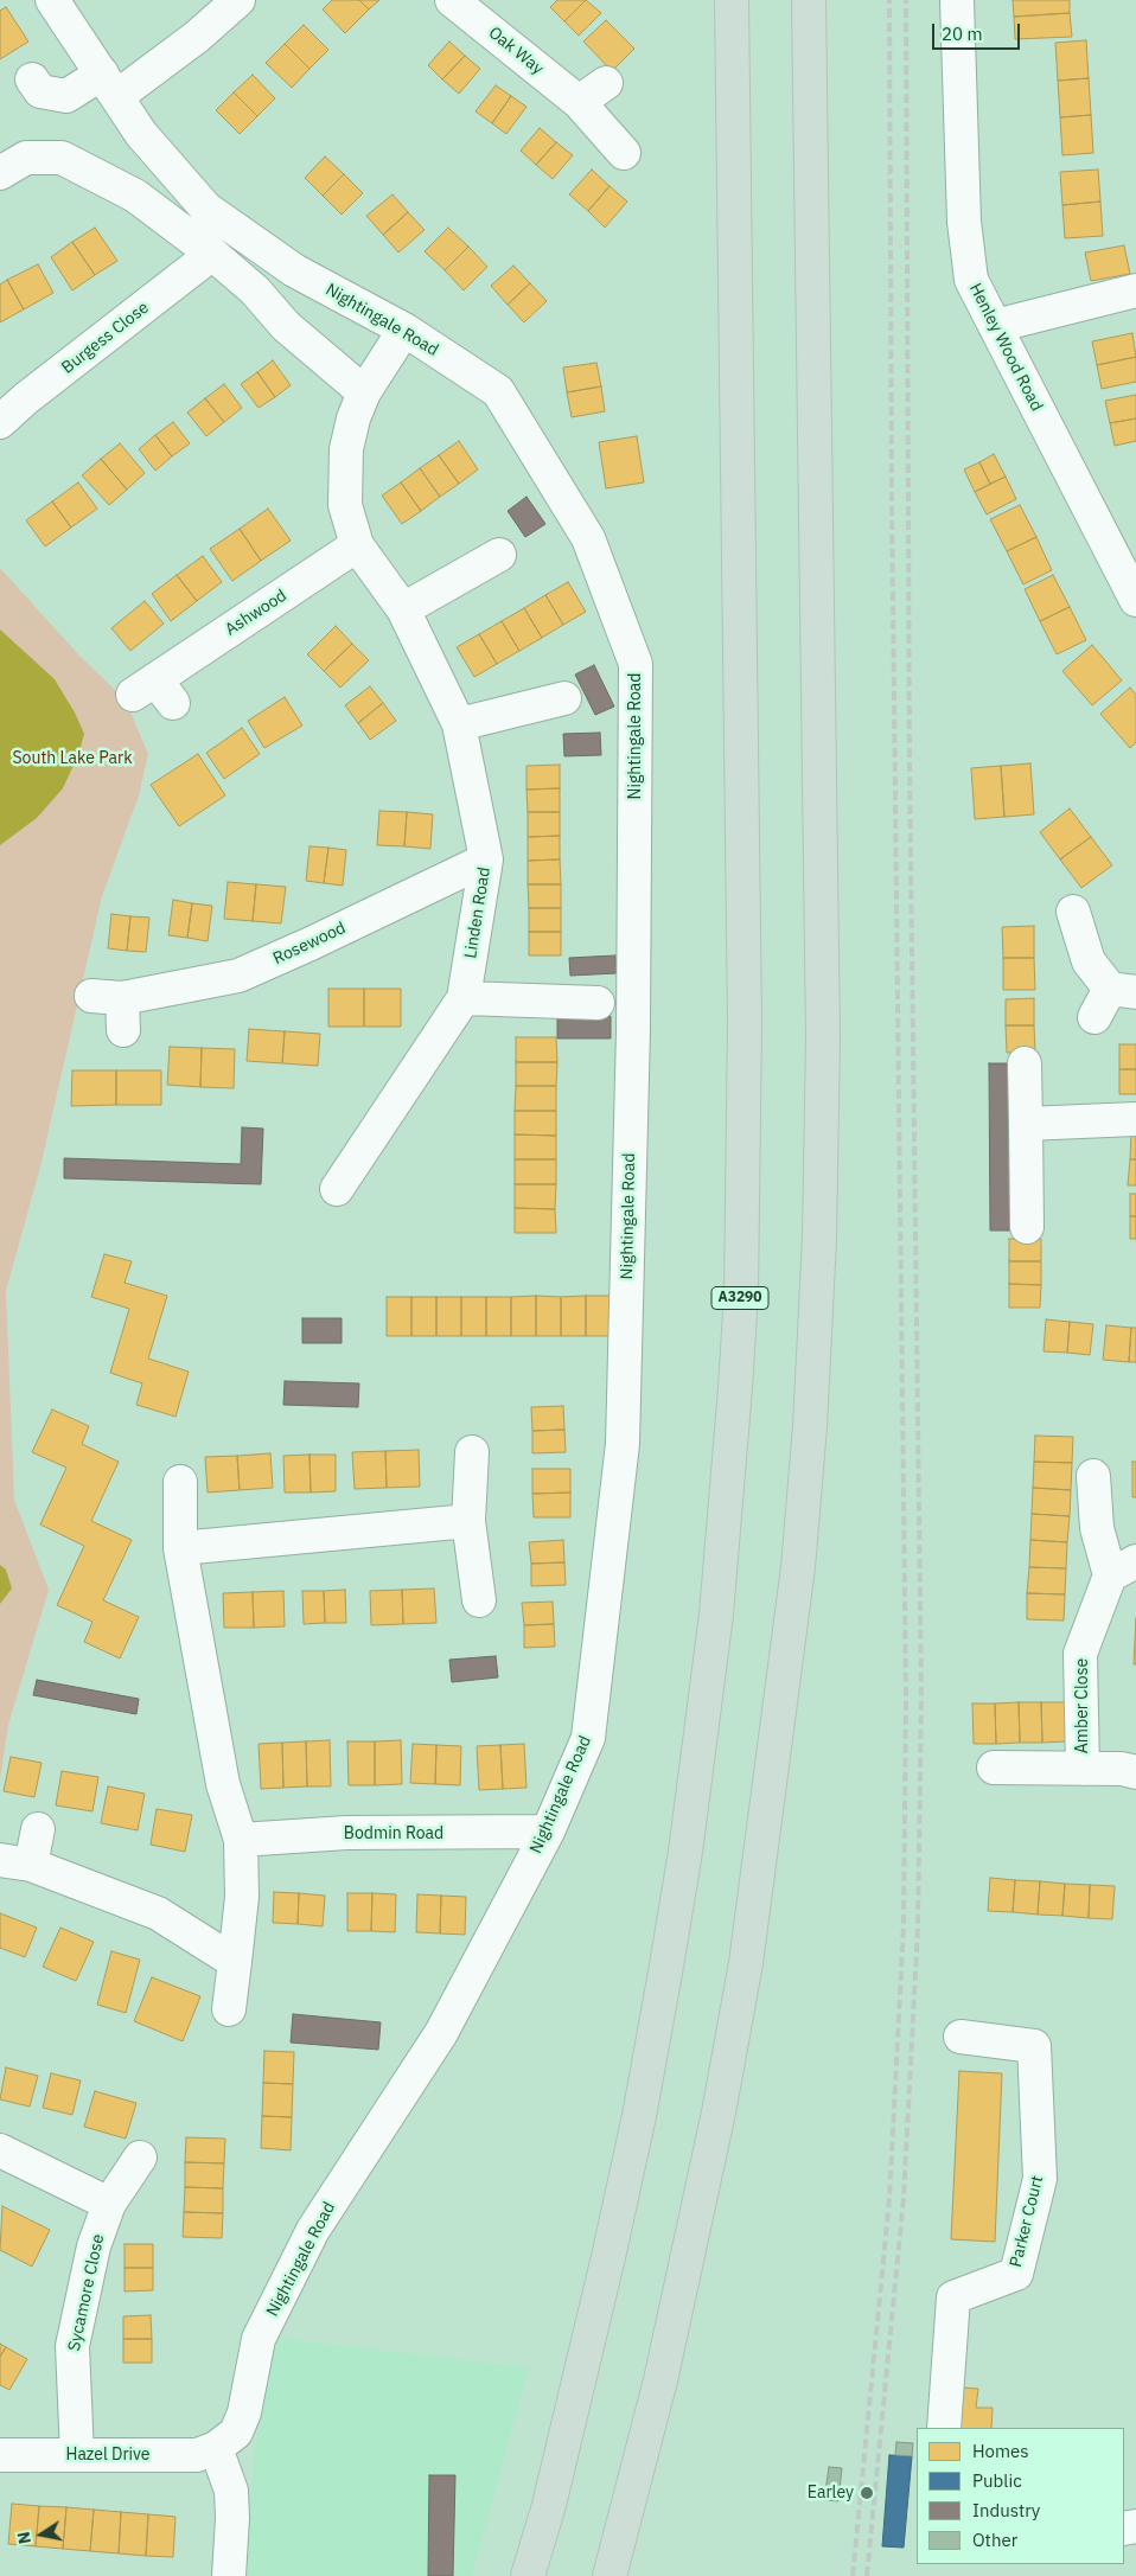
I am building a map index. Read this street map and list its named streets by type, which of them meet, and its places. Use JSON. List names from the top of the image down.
{
  "streets": {
    "main road": ["A3290"],
    "street": [
      "Oak Way",
      "Nightingale Road",
      "Burgess Close",
      "Henley Wood Road",
      "Ashwood",
      "Linden Road",
      "Rosewood",
      "Amber Close",
      "Bodmin Road",
      "Parker Court",
      "Sycamore Close",
      "Hazel Drive"
    ]
  },
  "crossings": [
    ["Nightingale Road", "Linden Road"],
    ["Nightingale Road", "Bodmin Road"],
    ["Nightingale Road", "Hazel Drive"],
    ["Ashwood", "Linden Road"],
    ["Linden Road", "Rosewood"],
    ["Sycamore Close", "Hazel Drive"]
  ],
  "parks": ["South Lake Park"],
  "places": ["Earley"],
  "legend": [
    "Homes",
    "Public",
    "Industry",
    "Other"
  ],
  "scale_bar": "20 m",
  "north": "left"
}
